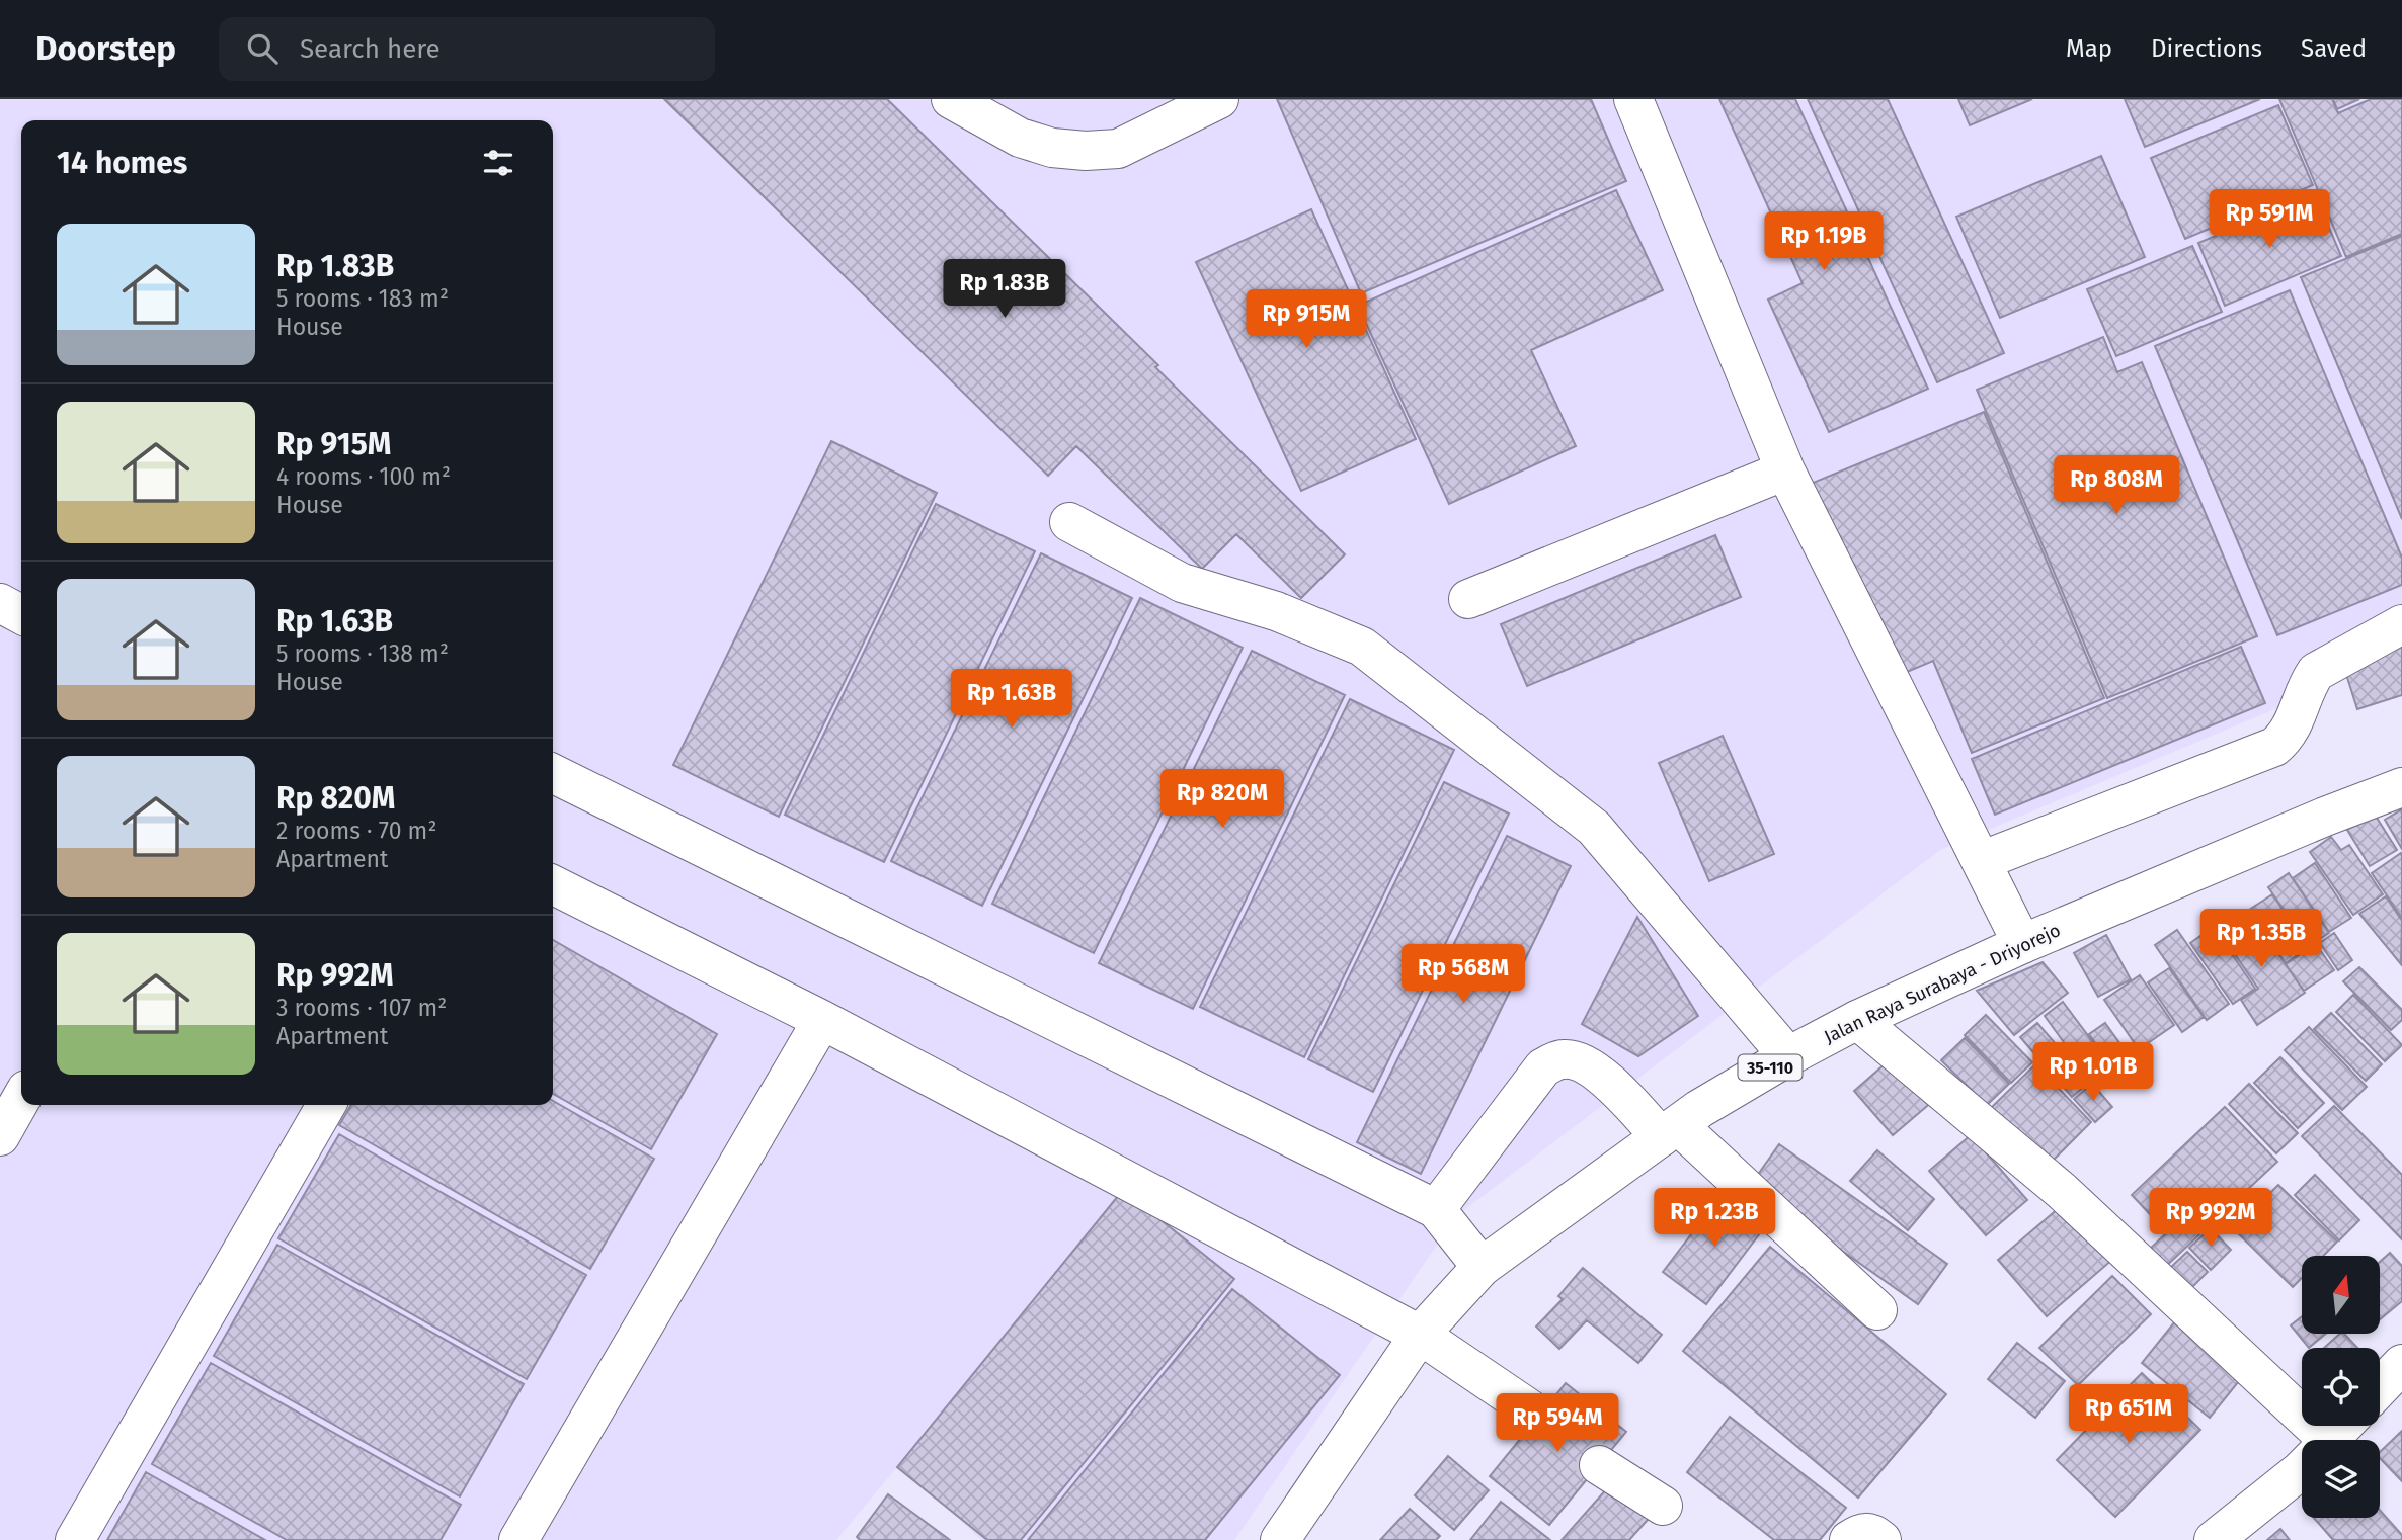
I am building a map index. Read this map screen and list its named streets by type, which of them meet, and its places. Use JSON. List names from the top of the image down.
{
  "streets": {
    "main road": ["Jalan Raya Surabaya - Driyorejo", "35-110"]
  },
  "north": "top",
  "page": {
    "header": "Doorstep",
    "search": "Search here",
    "nav": ["Map", "Directions", "Saved"],
    "heading": "14 homes",
    "price": [
      "Rp 591M",
      "Rp 1.19B",
      "Rp 1.83B",
      "Rp 915M",
      "Rp 808M",
      "Rp 1.63B",
      "Rp 820M",
      "Rp 1.35B",
      "Rp 568M",
      "Rp 1.01B",
      "Rp 1.23B",
      "Rp 992M",
      "Rp 651M",
      "Rp 594M"
    ],
    "list": [
      {
        "name": "Rp 1.83B",
        "note": "5 rooms · 183 m² · House"
      },
      {
        "name": "Rp 915M",
        "note": "4 rooms · 100 m² · House"
      },
      {
        "name": "Rp 1.63B",
        "note": "5 rooms · 138 m² · House"
      },
      {
        "name": "Rp 820M",
        "note": "2 rooms · 70 m² · Apartment"
      },
      {
        "name": "Rp 992M",
        "note": "3 rooms · 107 m² · Apartment"
      }
    ]
  }
}
